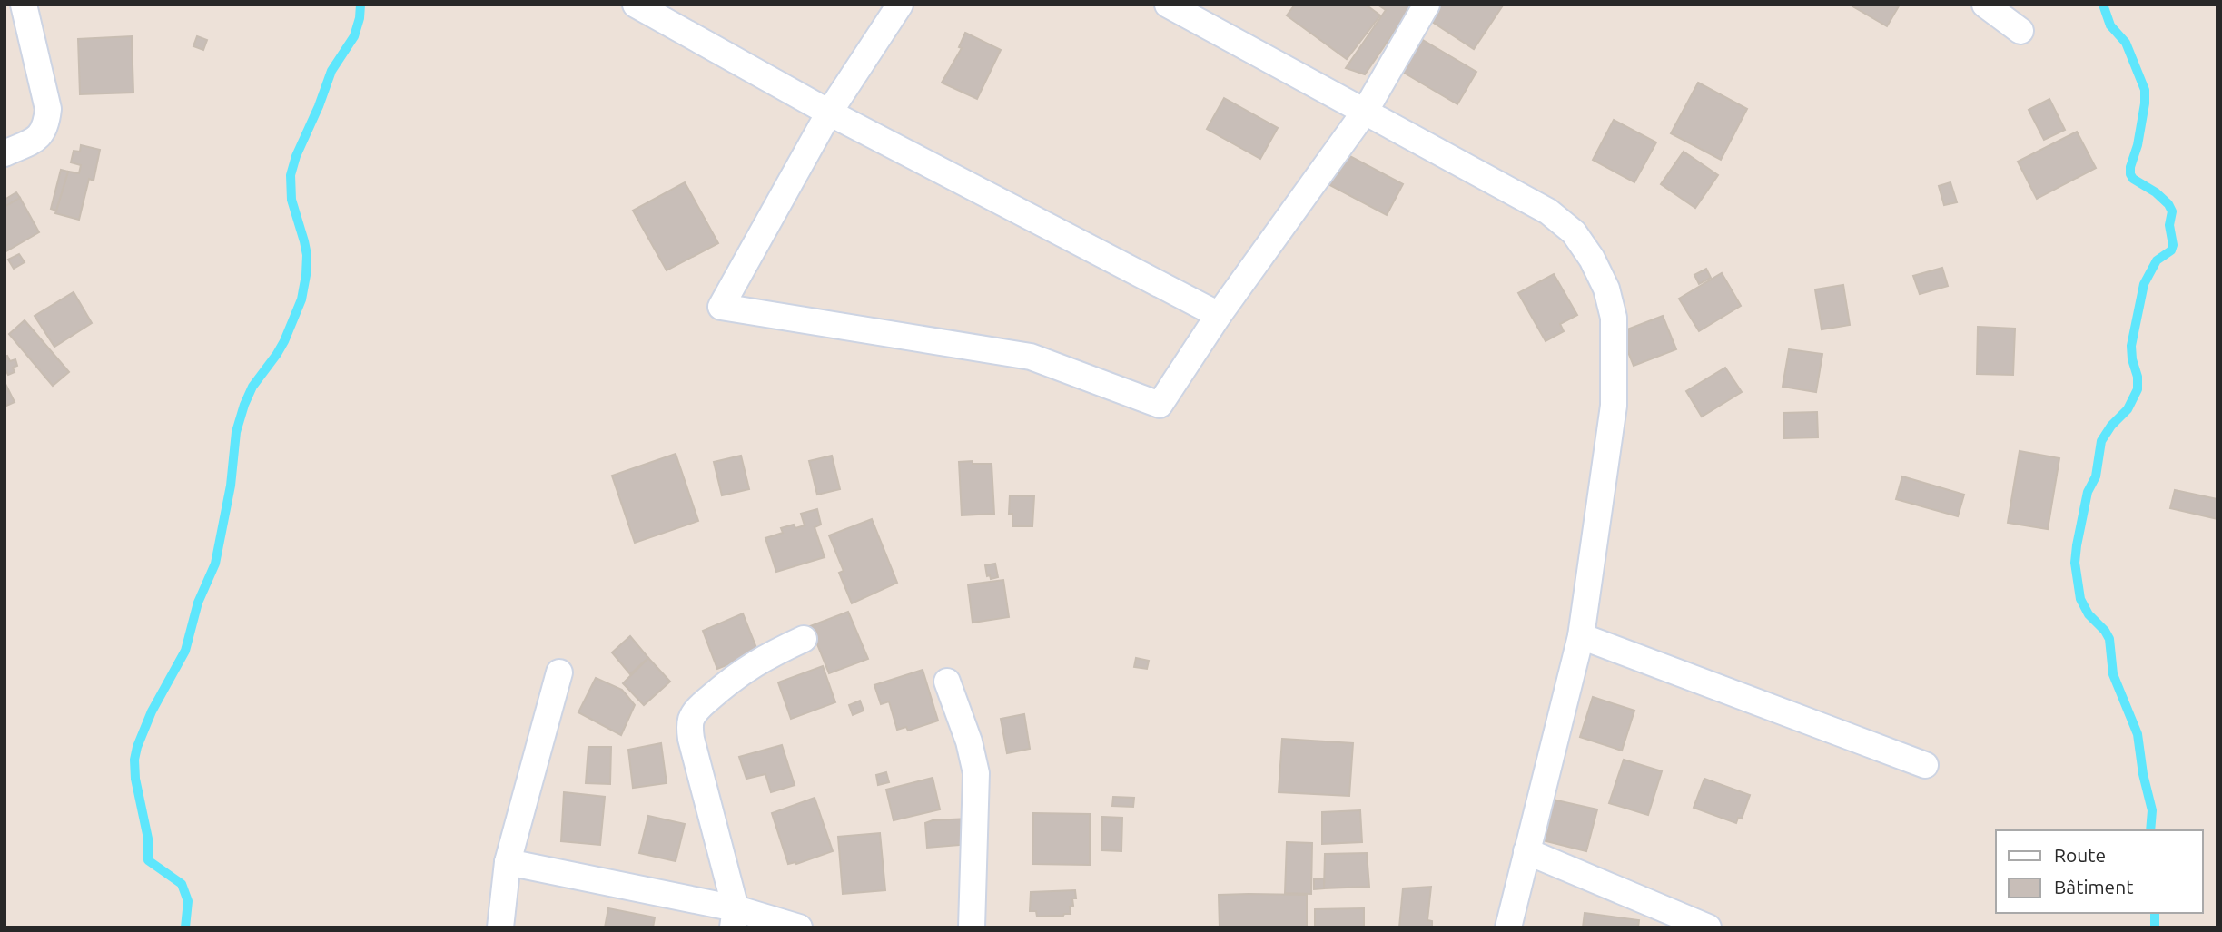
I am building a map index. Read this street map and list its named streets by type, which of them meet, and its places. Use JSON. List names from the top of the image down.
{
  "legend": ["Route", "Bâtiment"]
}
